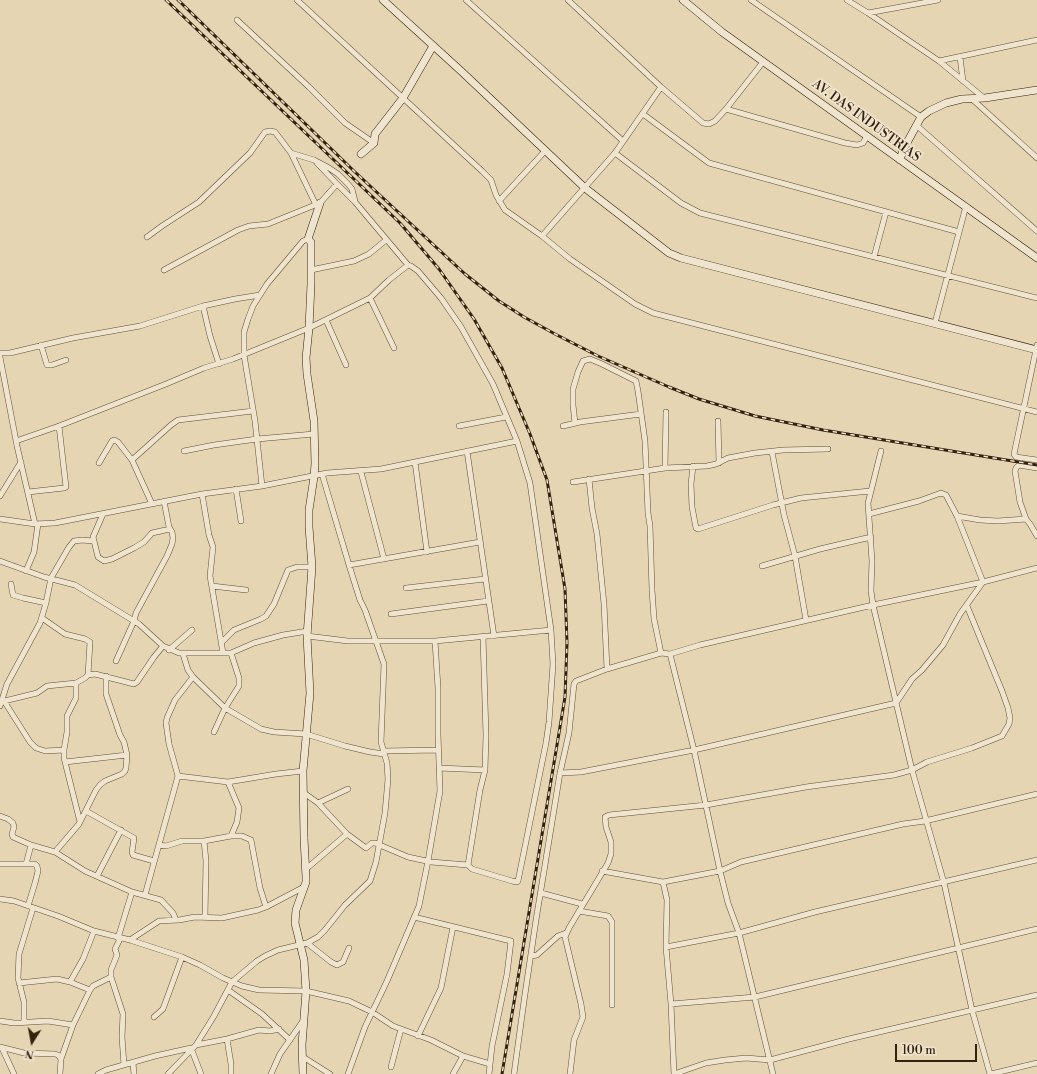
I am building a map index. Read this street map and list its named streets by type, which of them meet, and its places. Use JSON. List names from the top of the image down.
{
  "streets": {
    "street": ["AV. DAS INDUSTRIAS"]
  },
  "scale_bar": "100 m",
  "north": "bottom"
}
